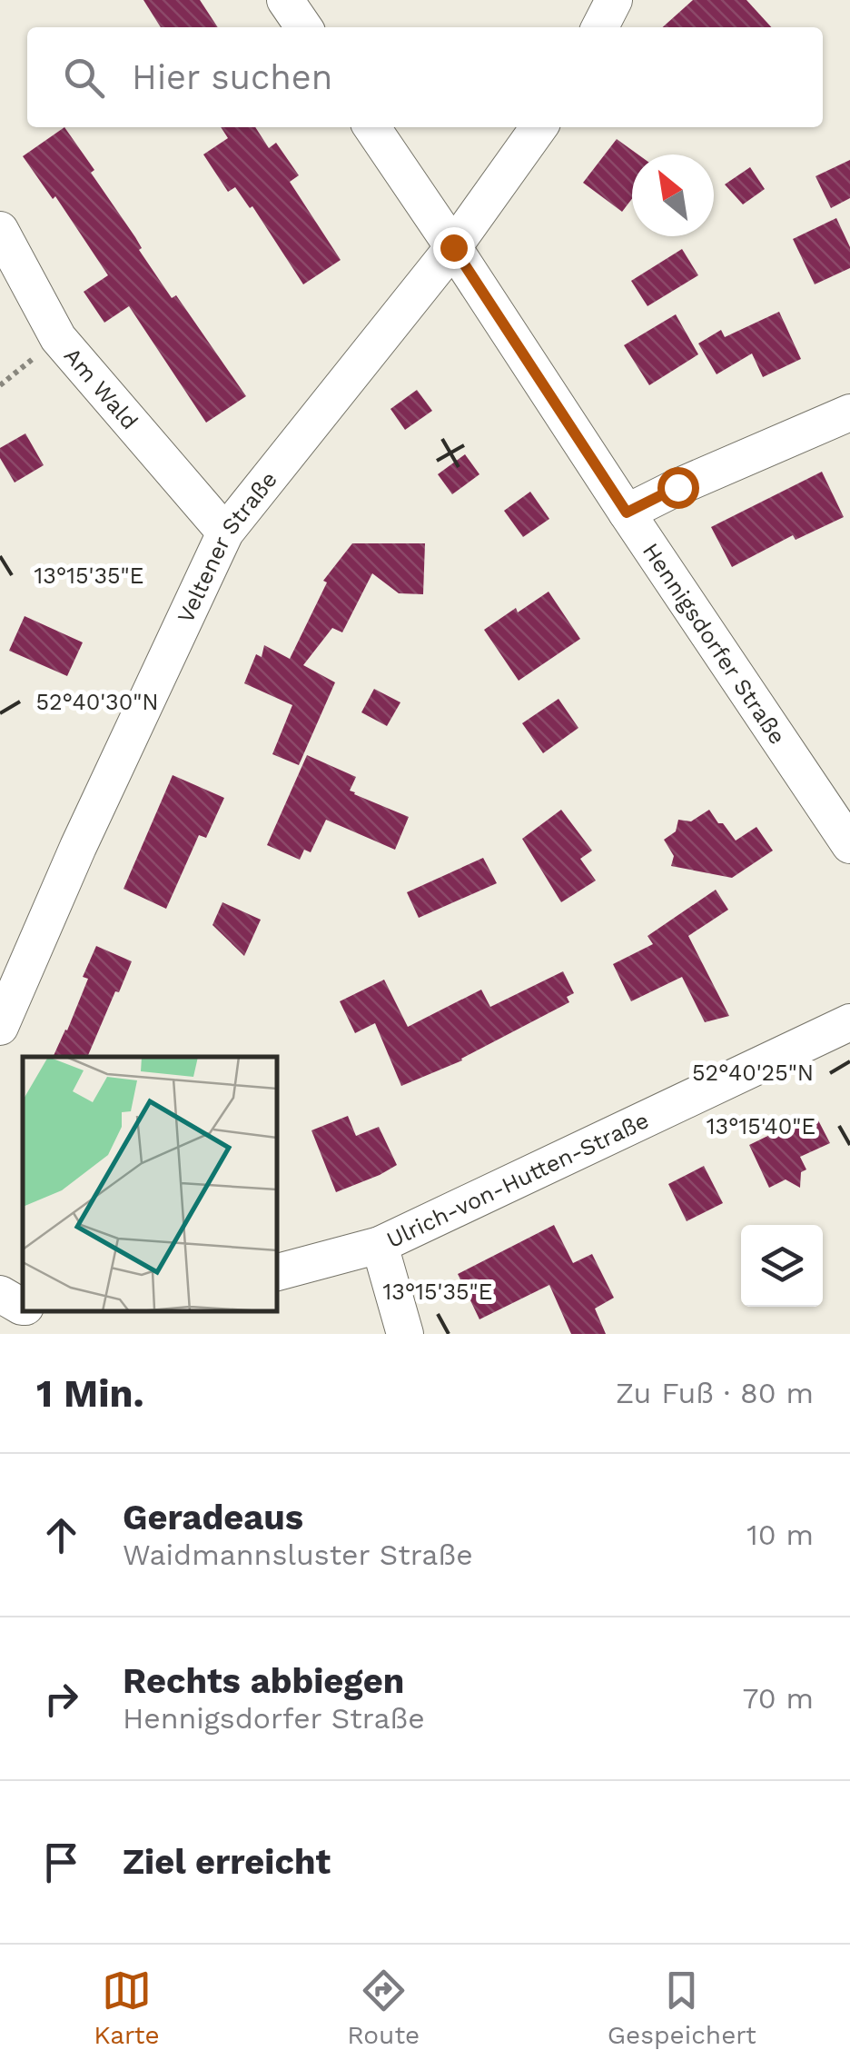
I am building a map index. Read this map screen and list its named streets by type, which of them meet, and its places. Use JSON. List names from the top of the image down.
{
  "streets": {
    "street": [
      "Am Wald",
      "Veltener Straße",
      "Hennigsdorfer Straße",
      "Ulrich-von-Hutten-Straße"
    ]
  },
  "crossings": [
    ["Am Wald", "Veltener Straße"],
    ["Veltener Straße", "Hennigsdorfer Straße"]
  ],
  "north": "top left",
  "page": {
    "search": "Hier suchen",
    "heading": ["1 Min.", "Zu Fuß · 80 m"],
    "list": [
      ["Geradeaus", "Waidmannsluster Straße", "10 m"],
      ["Rechts abbiegen", "Hennigsdorfer Straße", "70 m"],
      "Ziel erreicht"
    ],
    "nav": ["Karte", "Route", "Gespeichert"]
  },
  "coordinates": [
    "13°15'35\"E",
    "52°40'30\"N",
    "52°40'25\"N",
    "13°15'40\"E"
  ]
}
